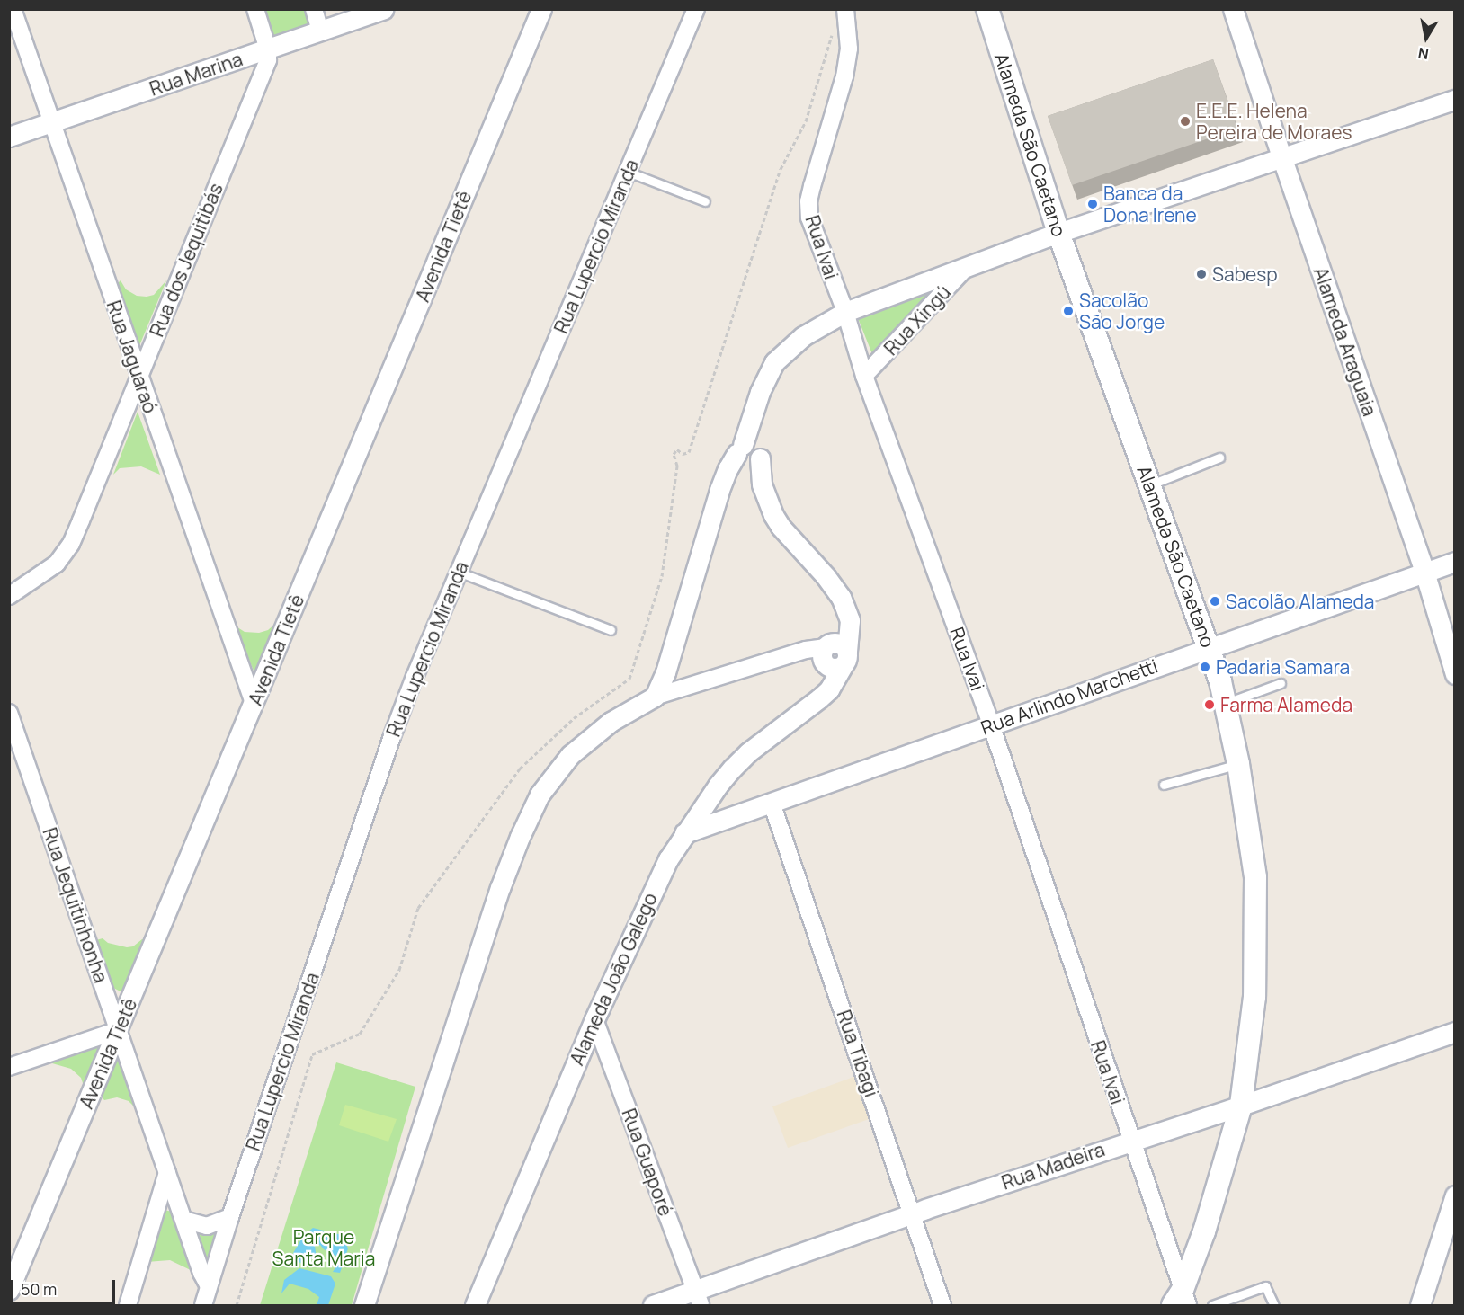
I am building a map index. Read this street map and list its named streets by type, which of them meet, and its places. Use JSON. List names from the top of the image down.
{
  "streets": {
    "main road": ["Alameda São Caetano"],
    "street": [
      "Rua Marina",
      "Avenida Tietê",
      "Rua Lupercio Miranda",
      "Rua Ivai",
      "Rua dos Jequitibás",
      "Rua Xingú",
      "Alameda Araguaia",
      "Rua Jaguaraó",
      "Rua Arlindo Marchetti",
      "Rua Jequitinhonha",
      "Alameda João Galego",
      "Rua Tibagi",
      "Rua Guaporé",
      "Rua Madeira"
    ]
  },
  "crossings": [
    ["Rua Marina", "Rua dos Jequitibás"],
    ["Rua Marina", "Rua Jaguaraó"],
    ["Alameda São Caetano", "Rua Ivai"],
    ["Alameda São Caetano", "Rua Xingú"],
    ["Alameda São Caetano", "Rua Arlindo Marchetti"],
    ["Alameda São Caetano", "Rua Madeira"],
    ["Avenida Tietê", "Rua Jaguaraó"],
    ["Avenida Tietê", "Rua Jequitinhonha"],
    ["Rua Lupercio Miranda", "Rua Jequitinhonha"],
    ["Rua Ivai", "Rua Xingú"],
    ["Rua Ivai", "Rua Arlindo Marchetti"],
    ["Rua Ivai", "Rua Madeira"],
    ["Rua dos Jequitibás", "Rua Jaguaraó"],
    ["Rua Xingú", "Alameda Araguaia"],
    ["Alameda Araguaia", "Rua Arlindo Marchetti"],
    ["Rua Arlindo Marchetti", "Alameda João Galego"],
    ["Rua Arlindo Marchetti", "Rua Tibagi"],
    ["Alameda João Galego", "Rua Guaporé"],
    ["Rua Tibagi", "Rua Madeira"],
    ["Rua Guaporé", "Rua Madeira"]
  ],
  "parks": ["Parque Santa Maria"],
  "places": [
    "E.E.E. Helena Pereira de Moraes",
    "Banca da Dona Irene",
    "Sabesp",
    "Sacolão São Jorge",
    "Sacolão Alameda",
    "Padaria Samara",
    "Farma Alameda"
  ],
  "scale_bar": "50 m",
  "north": "bottom"
}
